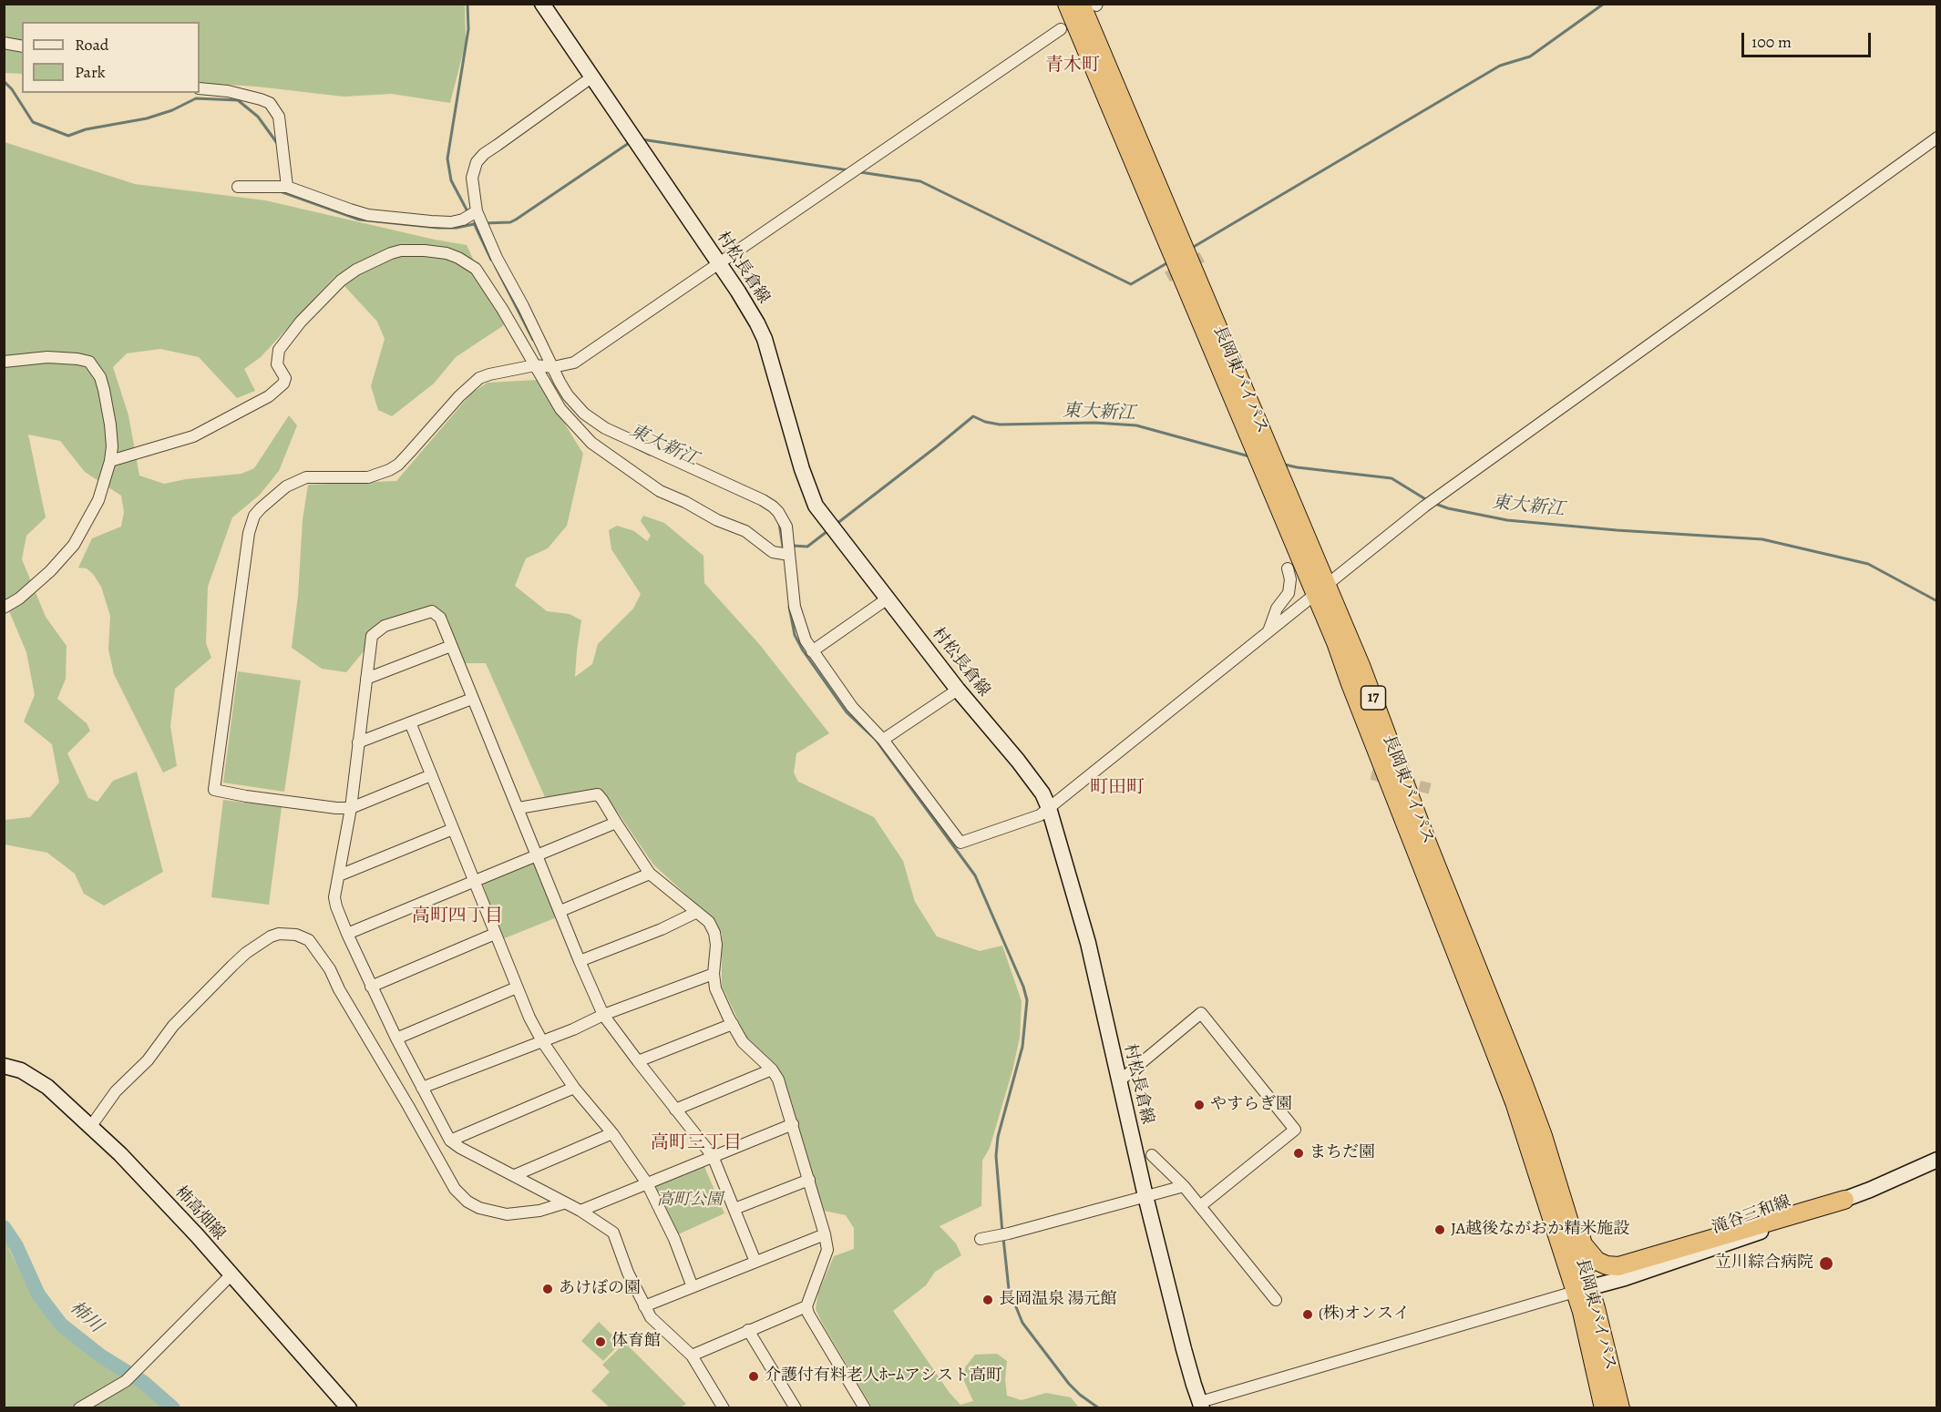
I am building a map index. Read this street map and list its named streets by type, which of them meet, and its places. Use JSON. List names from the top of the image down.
{
  "streets": {
    "highway": ["長岡東バイパス", "17"],
    "main road": ["村松長倉線", "柿高畑線", "滝谷三和線"]
  },
  "crossings": [
    ["長岡東バイパス", "滝谷三和線"]
  ],
  "districts": [
    "青木町",
    "町田町",
    "高町四丁目",
    "高町三丁目"
  ],
  "water": ["東大新江", "柿川"],
  "parks": ["高町公園"],
  "places": [
    "やすらぎ園",
    "まちだ園",
    "JA越後ながおか精米施設",
    "立川綜合病院",
    "あけぼの園",
    "長岡温泉 湯元館",
    "(株)オンスイ",
    "体育館",
    "介護付有料老人ﾎｰﾑアシスト高町"
  ],
  "legend": ["Road", "Park"],
  "scale_bar": "100 m"
}
